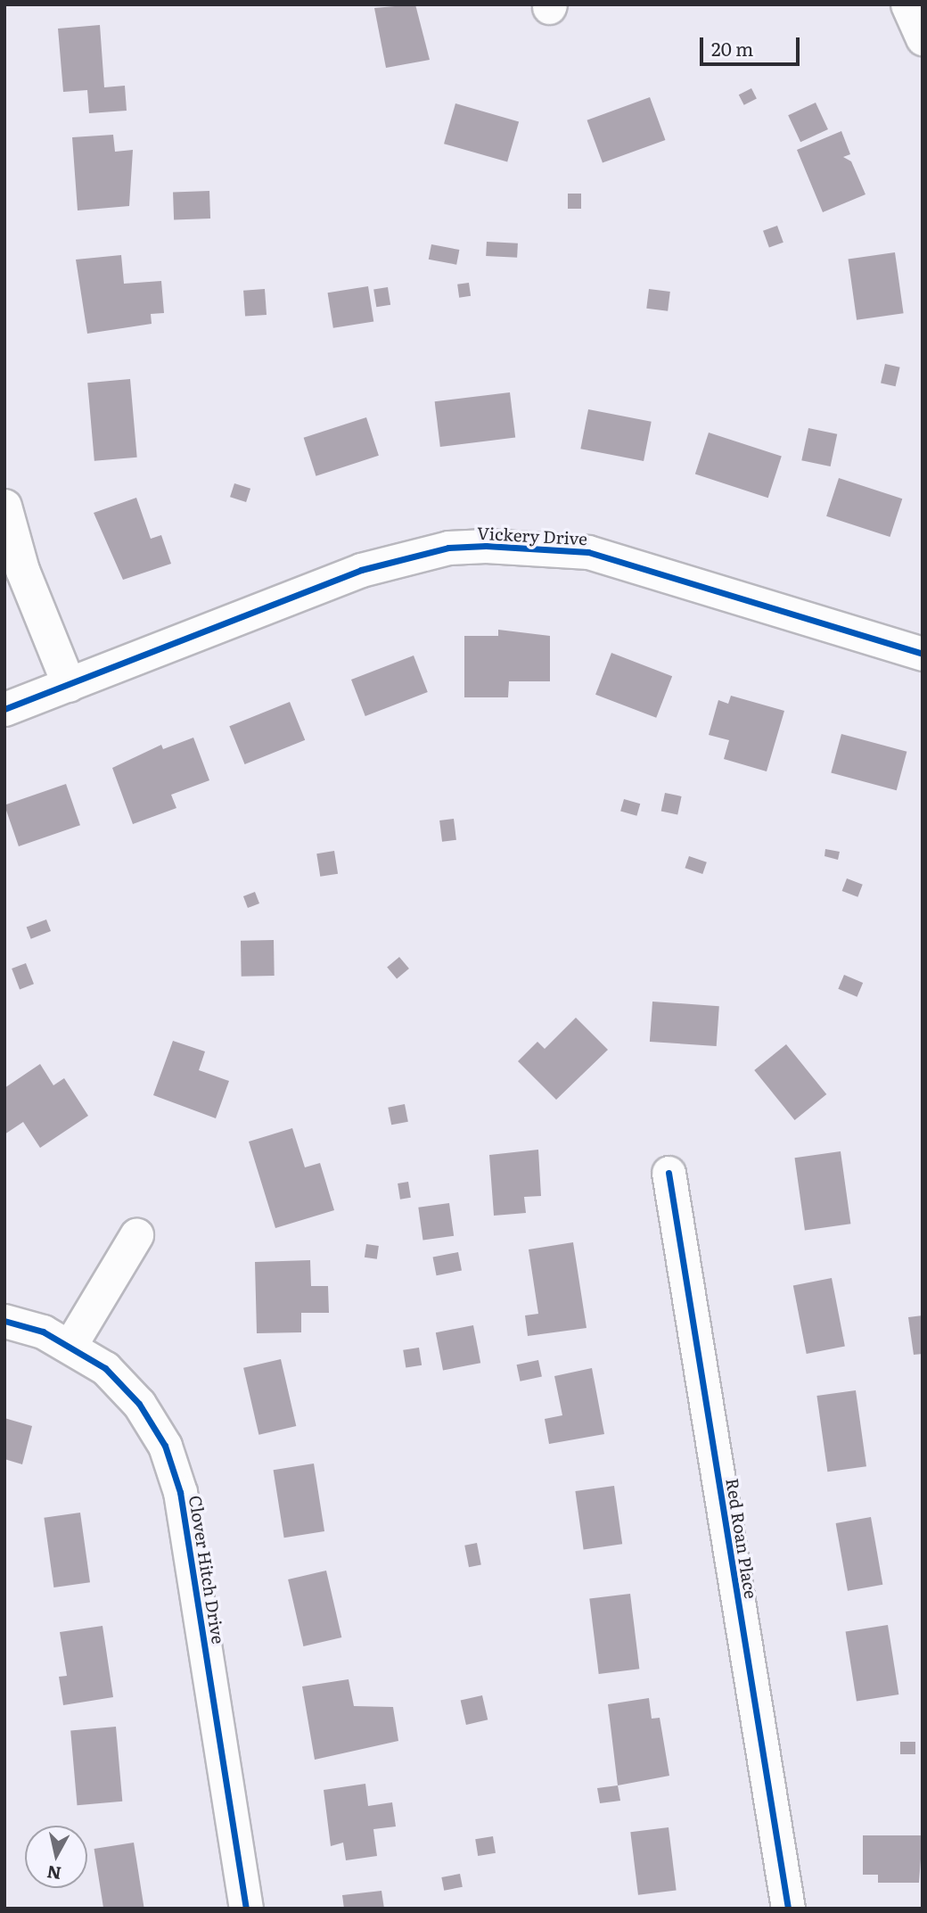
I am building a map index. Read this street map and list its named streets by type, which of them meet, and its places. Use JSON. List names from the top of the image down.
{
  "streets": {
    "street": ["Vickery Drive", "Red Roan Place", "Clover Hitch Drive"]
  },
  "scale_bar": "20 m",
  "north": "bottom"
}
